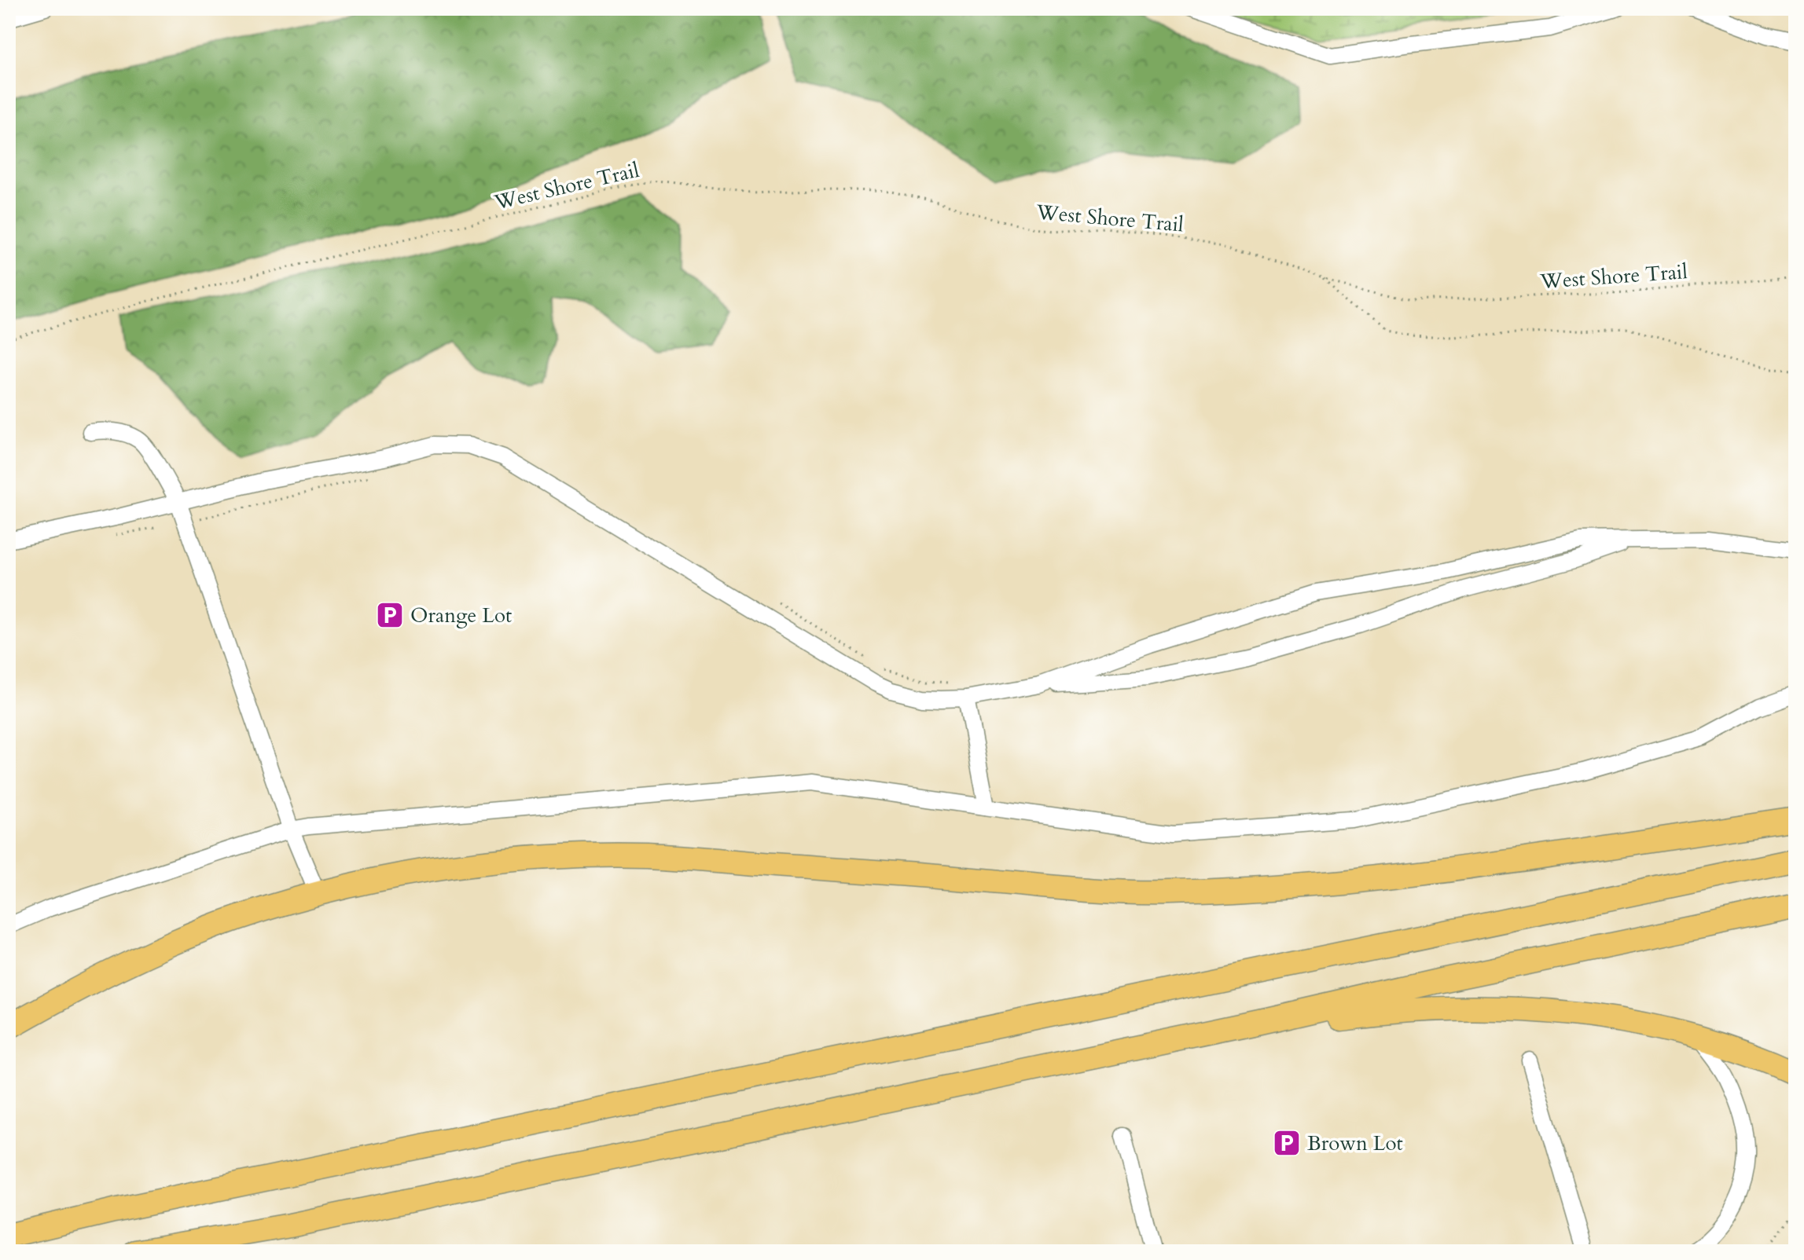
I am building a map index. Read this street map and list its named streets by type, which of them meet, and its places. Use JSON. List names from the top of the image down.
{
  "streets": {
    "path": ["West Shore Trail"]
  },
  "places": {
    "parking": ["Orange Lot", "Brown Lot"]
  }
}
